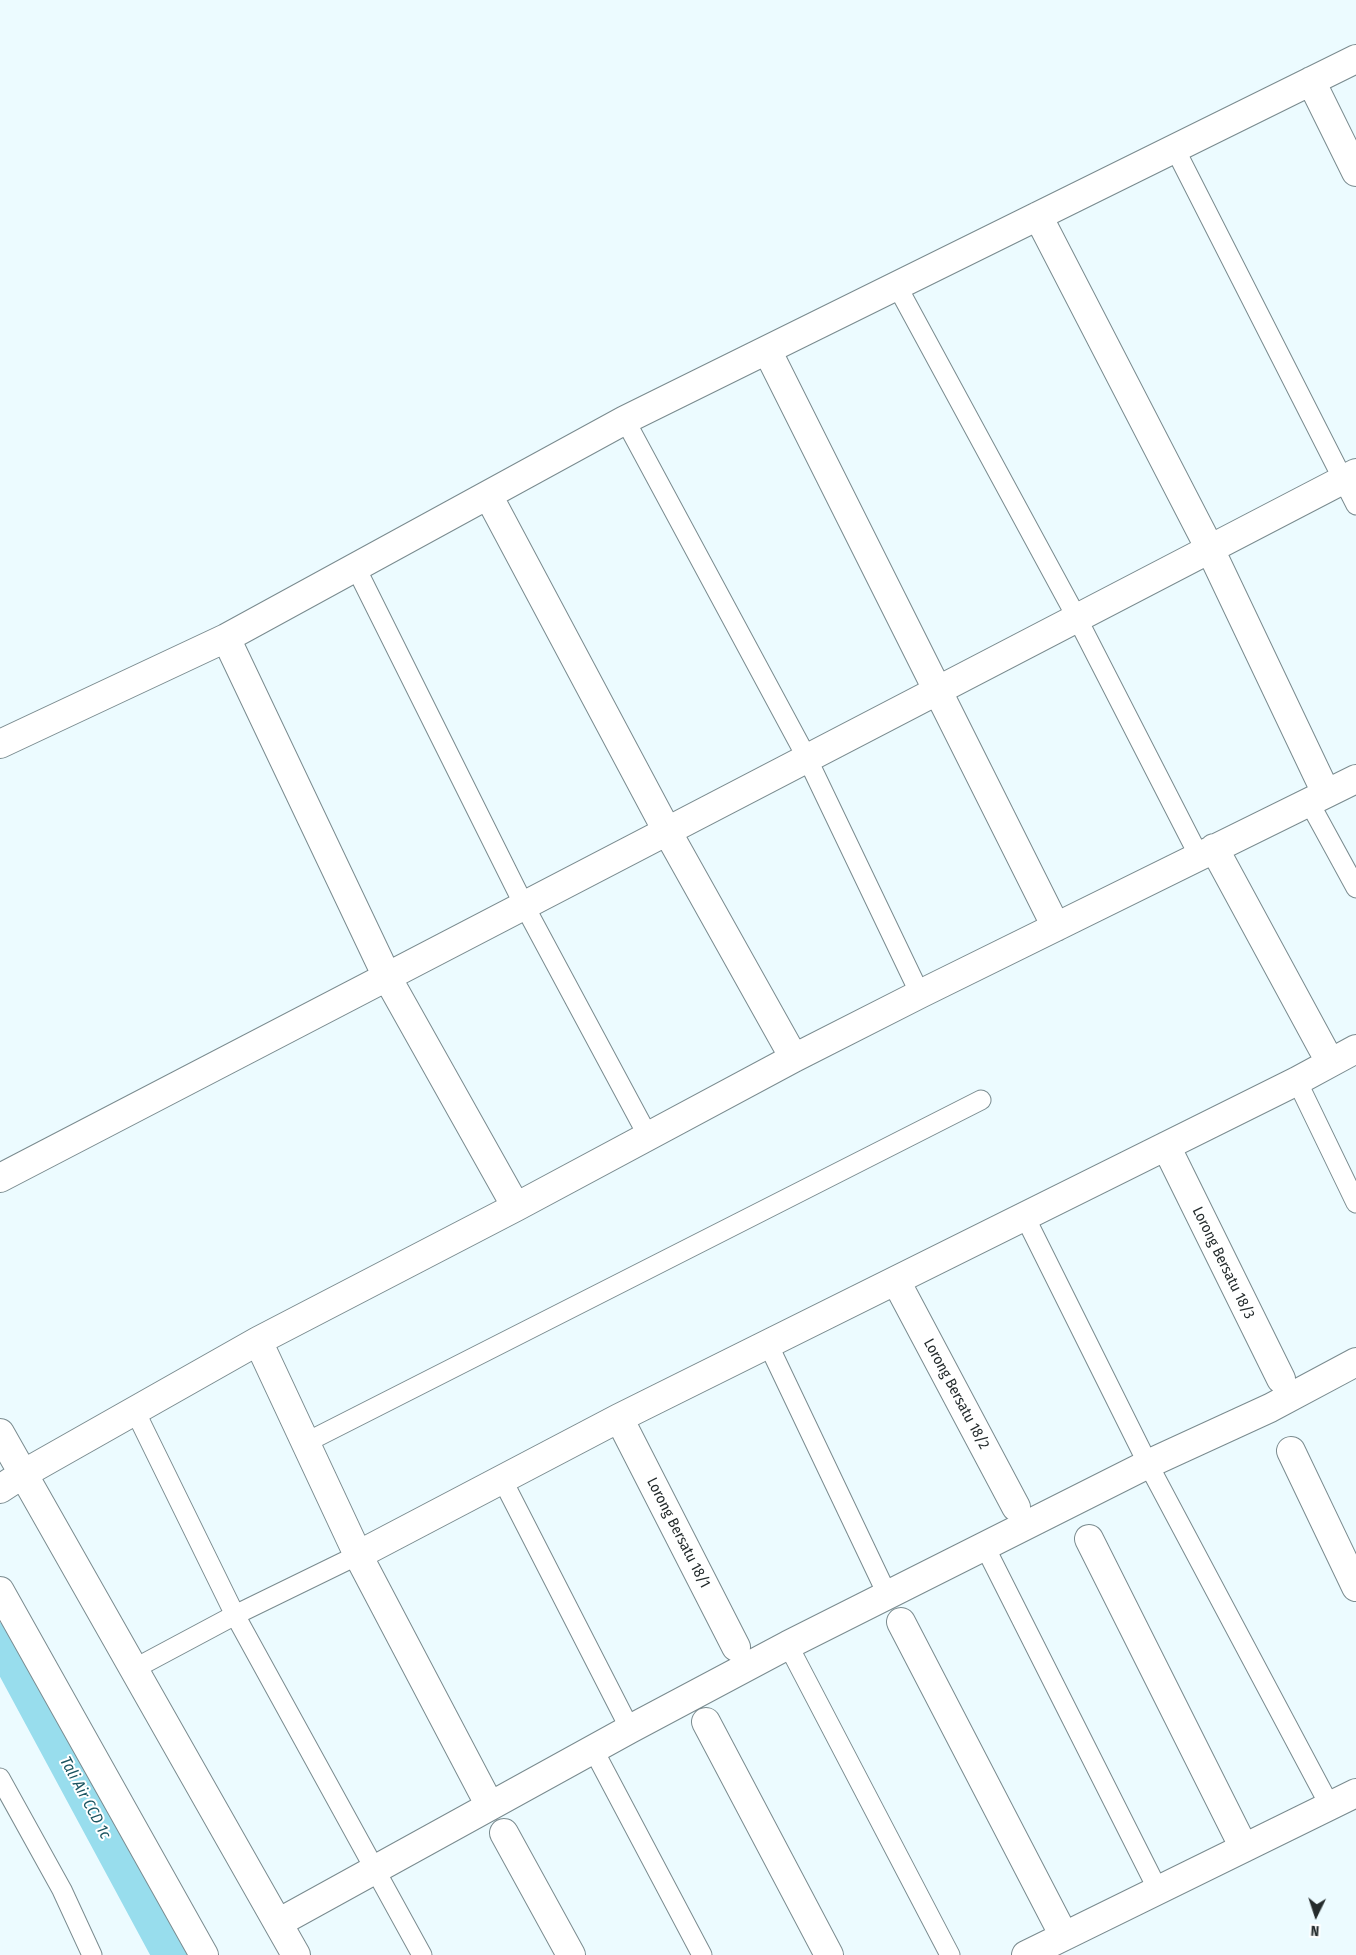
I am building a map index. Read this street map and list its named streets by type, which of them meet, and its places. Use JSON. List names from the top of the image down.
{
  "streets": {
    "street": ["Lorong Bersatu 18/3", "Lorong Bersatu 18/2", "Lorong Bersatu 18/1"]
  },
  "water": ["Tali Air CCD 1c"],
  "north": "bottom"
}
